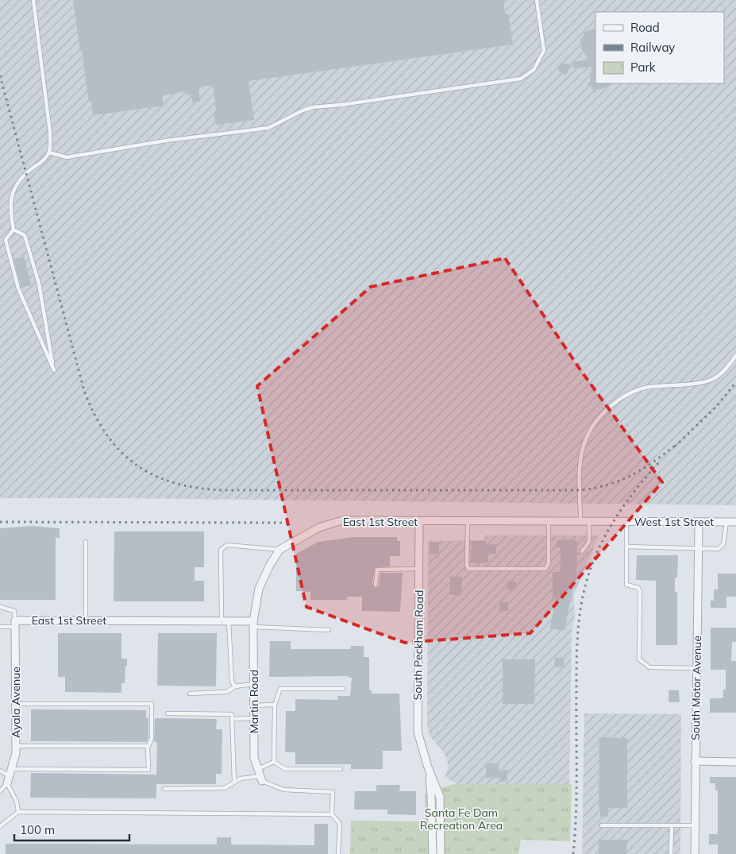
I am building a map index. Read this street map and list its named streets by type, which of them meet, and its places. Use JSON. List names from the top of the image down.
{
  "streets": {
    "street": [
      "East 1st Street",
      "West 1st Street",
      "South Peckham Road",
      "South Motor Avenue",
      "Martin Road",
      "Ayala Avenue"
    ]
  },
  "crossings": [
    ["East 1st Street", "West 1st Street"],
    ["East 1st Street", "South Peckham Road"],
    ["East 1st Street", "Martin Road"],
    ["East 1st Street", "Ayala Avenue"],
    ["West 1st Street", "South Motor Avenue"]
  ],
  "parks": ["Santa Fe Dam Recreation Area"],
  "legend": ["Road", "Railway", "Park"],
  "scale_bar": "100 m"
}
